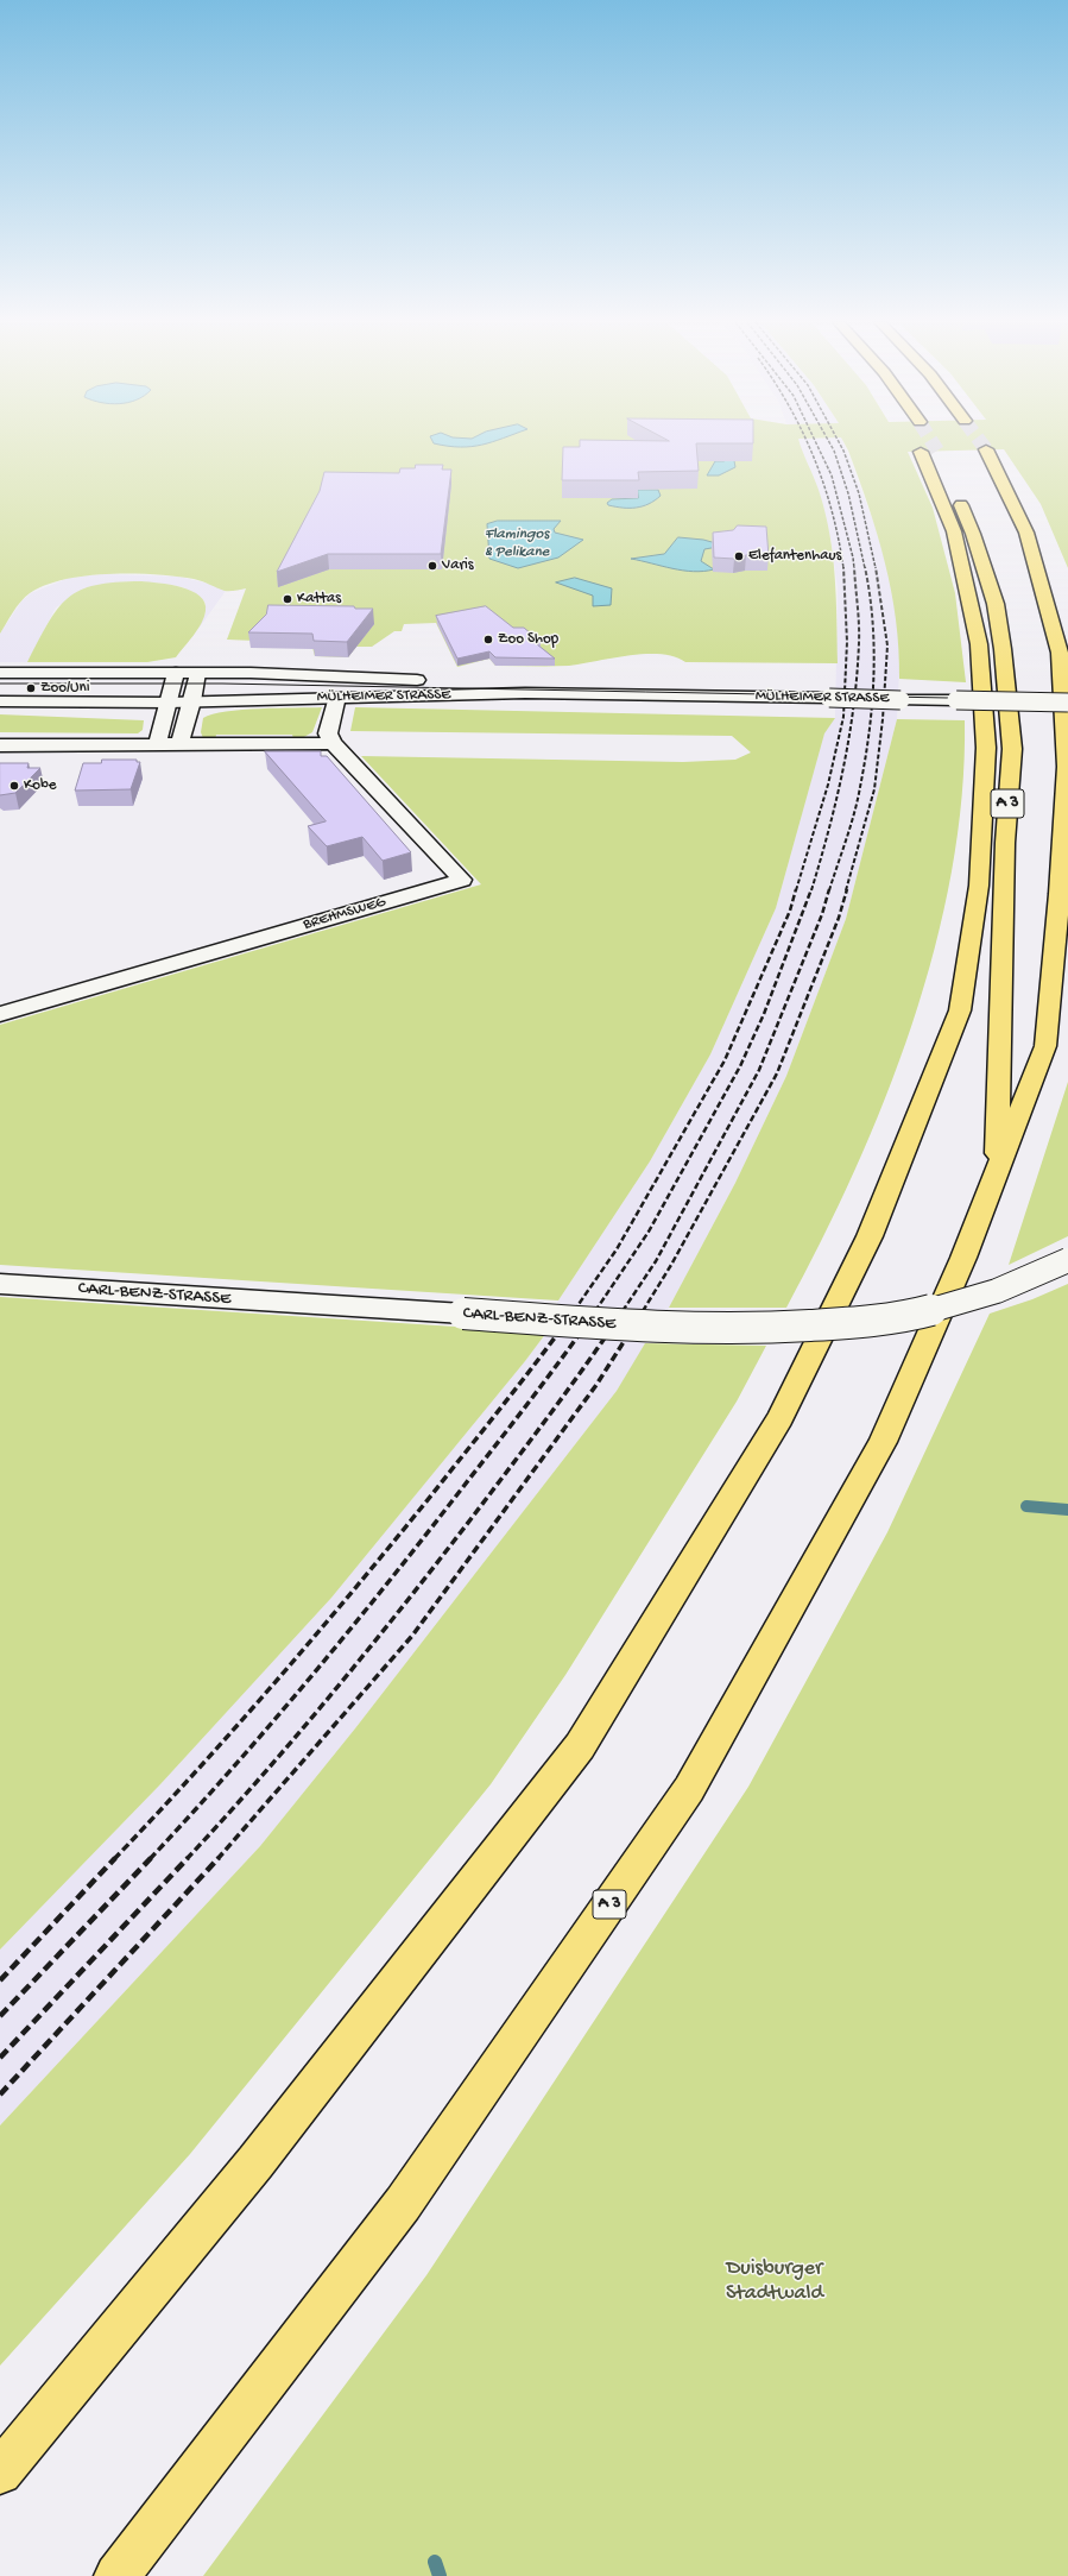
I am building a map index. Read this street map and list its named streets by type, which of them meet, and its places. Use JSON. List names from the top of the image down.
{
  "streets": {
    "highway": ["A 3"],
    "street": ["MÜLHEIMER STRASSE", "BREHMSWEG", "CARL-BENZ-STRASSE"]
  },
  "water": ["Flamingos & Pelikane"],
  "parks": ["Duisburger Stadtwald"],
  "places": [
    "Elefantenhaus",
    "Varis",
    "Kattas",
    "Zoo Shop",
    "Zoo/Uni",
    "Kobe"
  ]
}
